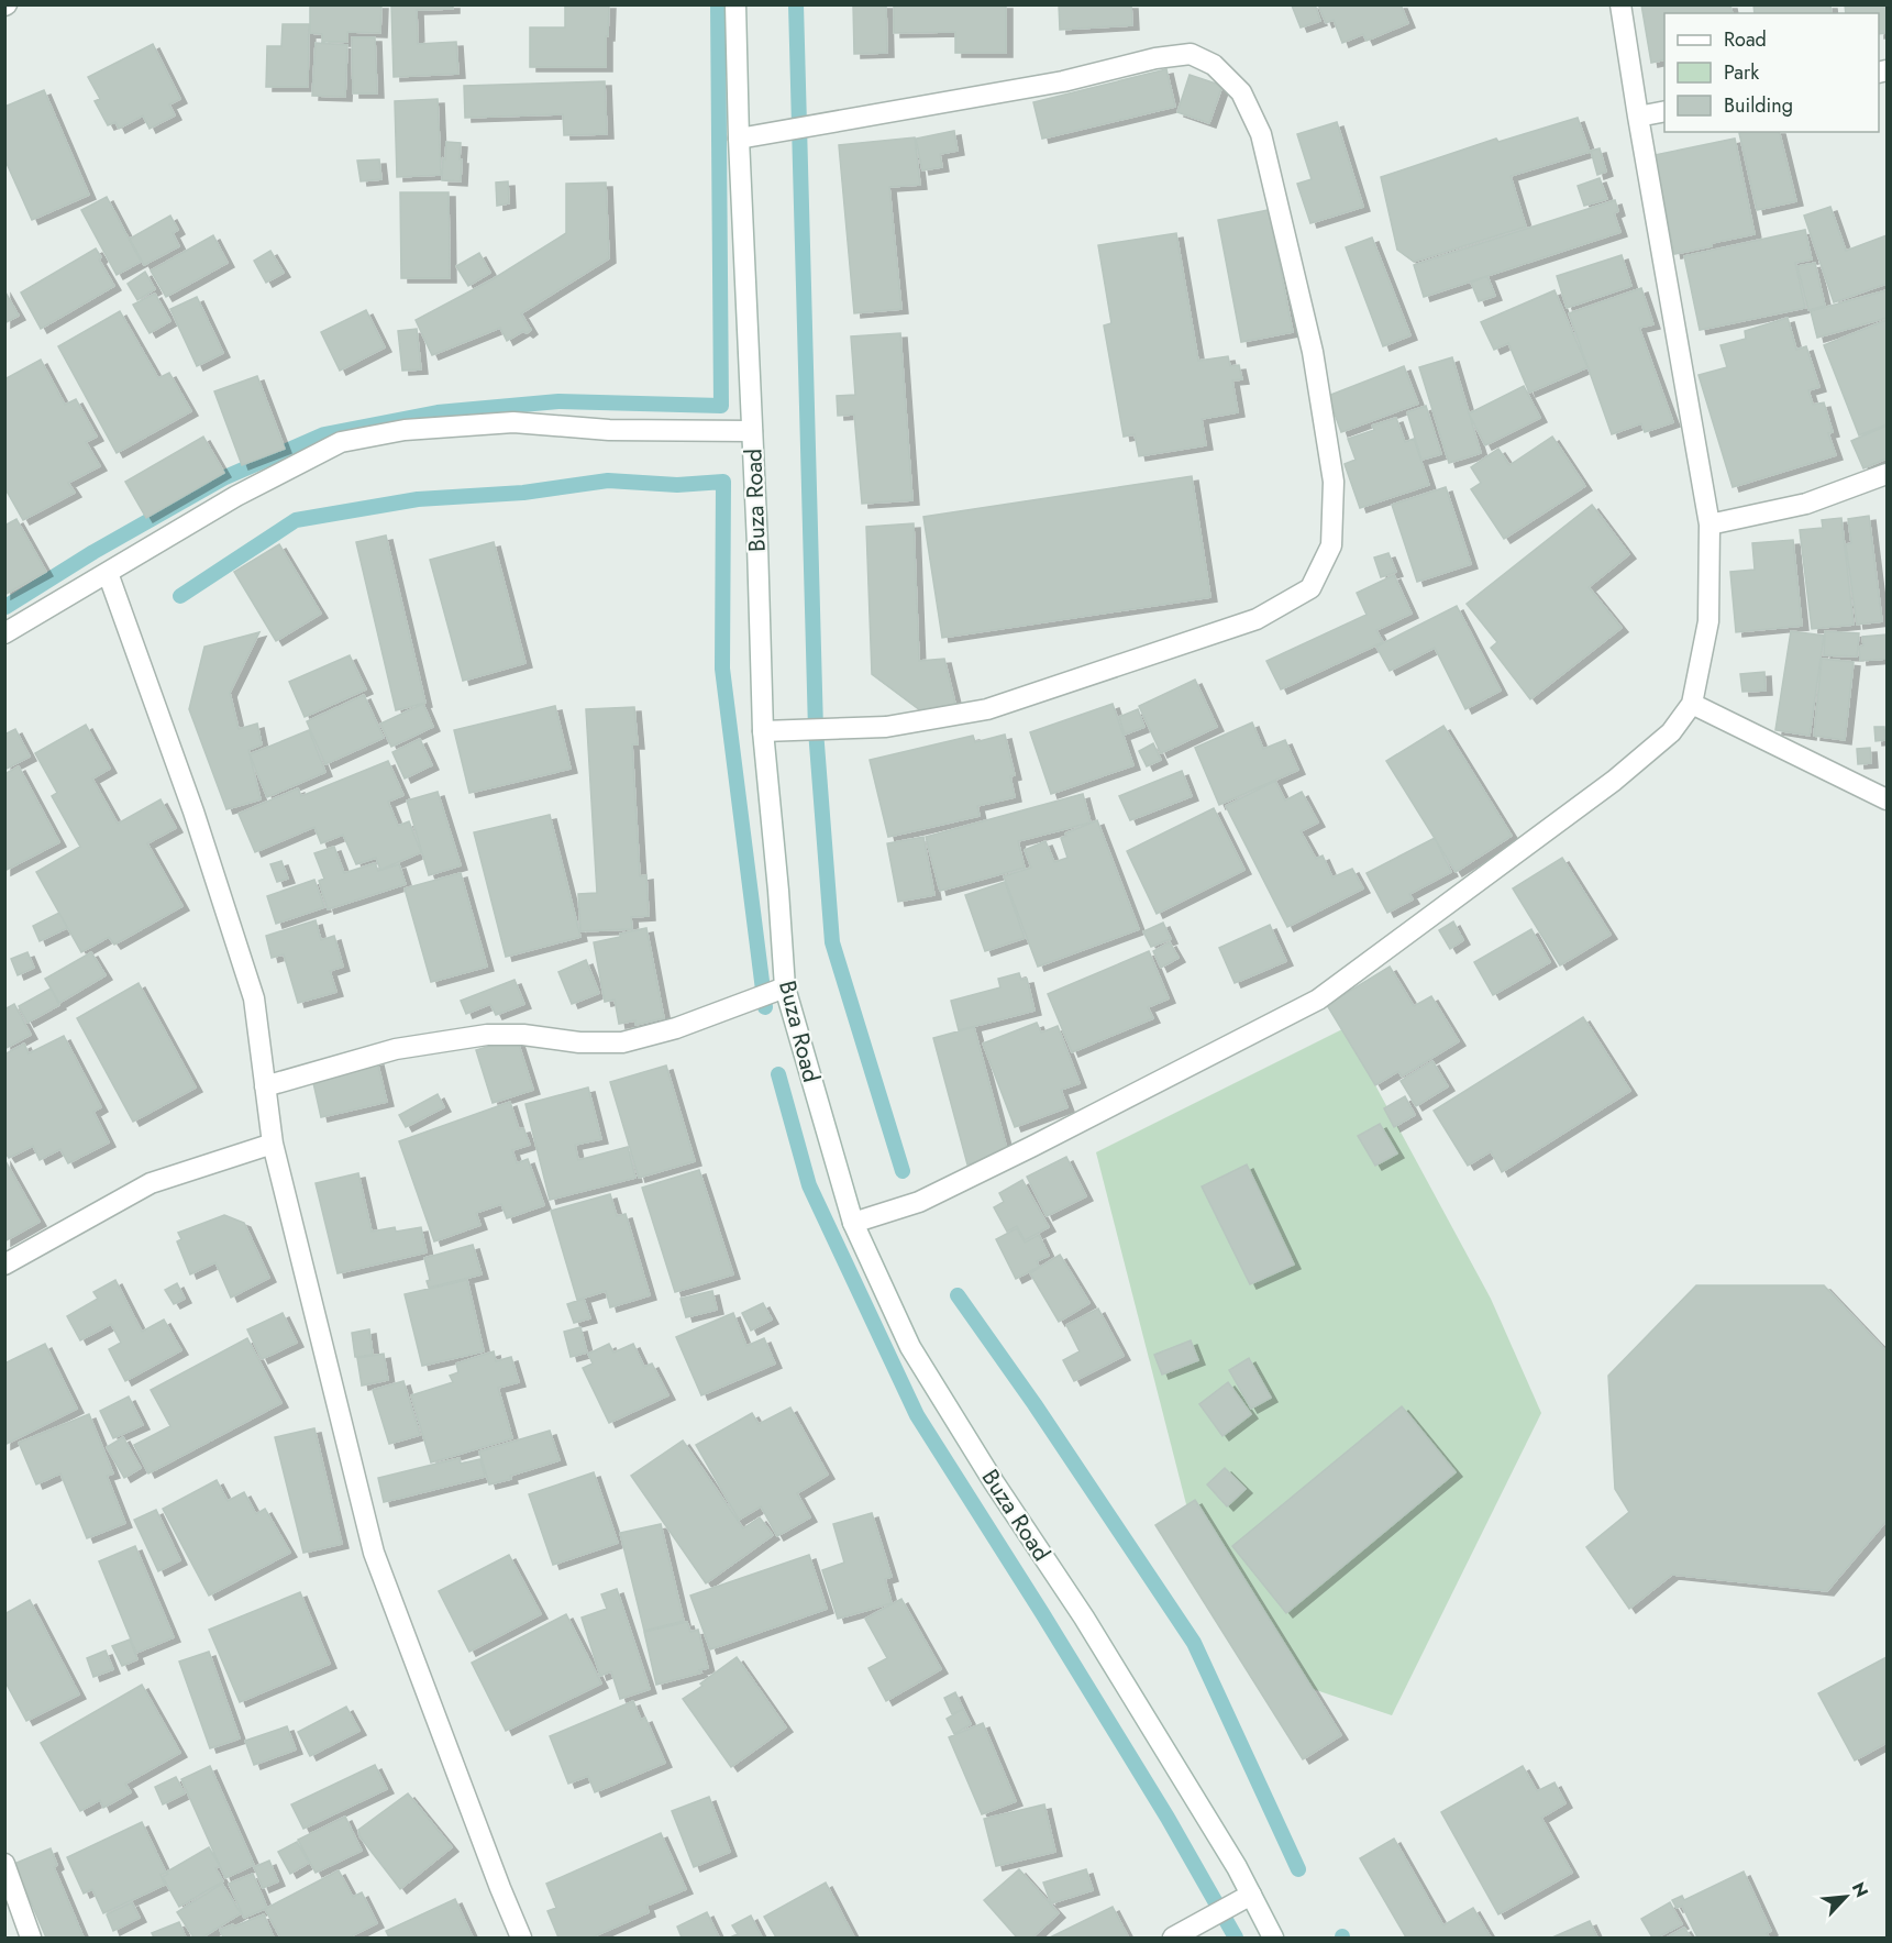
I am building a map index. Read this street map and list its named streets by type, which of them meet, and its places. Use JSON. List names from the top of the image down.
{
  "streets": {
    "street": ["Buza Road"]
  },
  "legend": ["Road", "Park", "Building"],
  "north": "top right"
}
